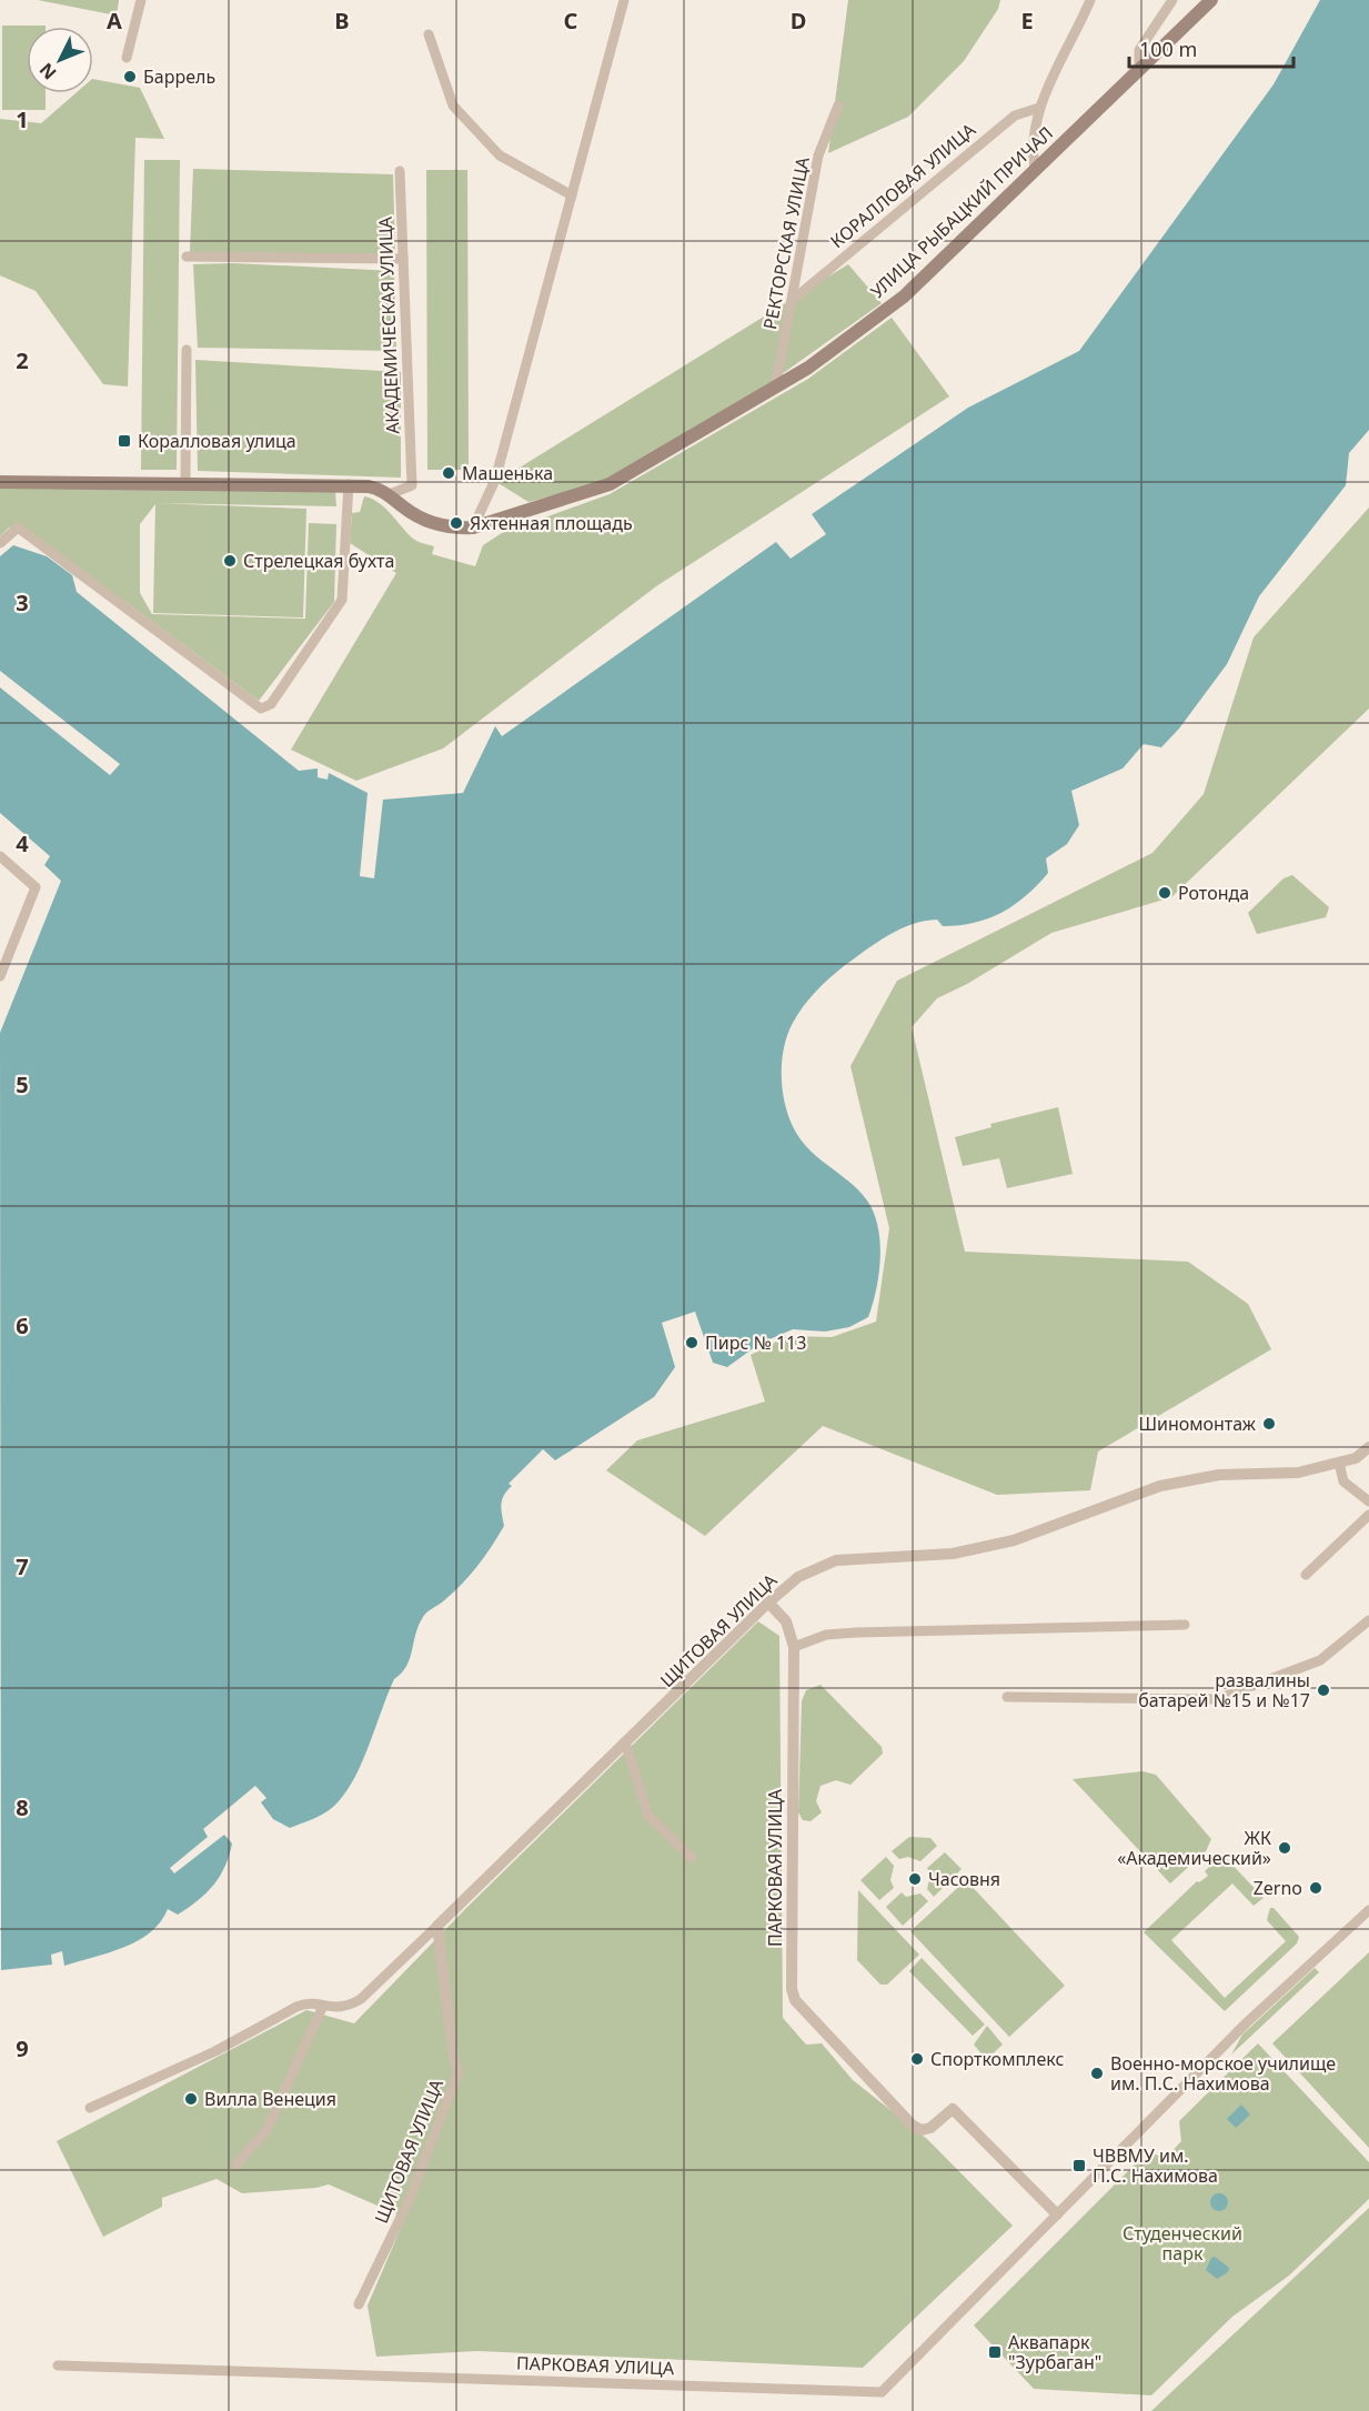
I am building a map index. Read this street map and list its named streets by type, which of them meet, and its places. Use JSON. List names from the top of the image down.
{
  "streets": {
    "main road": ["УЛИЦА РЫБАЦКИЙ ПРИЧАЛ"],
    "street": [
      "КОРАЛЛОВАЯ УЛИЦА",
      "РЕКТОРСКАЯ УЛИЦА",
      "АКАДЕМИЧЕСКАЯ УЛИЦА",
      "ЩИТОВАЯ УЛИЦА",
      "ПАРКОВАЯ УЛИЦА"
    ]
  },
  "crossings": [
    ["КОРАЛЛОВАЯ УЛИЦА", "РЕКТОРСКАЯ УЛИЦА"],
    ["УЛИЦА РЫБАЦКИЙ ПРИЧАЛ", "РЕКТОРСКАЯ УЛИЦА"],
    ["УЛИЦА РЫБАЦКИЙ ПРИЧАЛ", "АКАДЕМИЧЕСКАЯ УЛИЦА"],
    ["ЩИТОВАЯ УЛИЦА", "ПАРКОВАЯ УЛИЦА"]
  ],
  "parks": ["Студенческий парк"],
  "places": {
    "other": [
      "Баррель",
      "Машенька",
      "Яхтенная площадь",
      "Стрелецкая бухта",
      "Ротонда",
      "Пирс № 113",
      "Шиномонтаж",
      "развалины батарей №15 и №17",
      "ЖК «Академический»",
      "Часовня",
      "Zerno",
      "Спорткомплекс",
      "Военно-морское училище им. П.С. Нахимова",
      "Вилла Венеция"
    ],
    "transit": ["Коралловая улица", "ЧВВМУ им. П.С. Нахимова", "Аквапарк \"Зурбаган\""]
  },
  "scale_bar": "100 m",
  "north": "bottom left",
  "grid": {
    "columns": [
      "A",
      "B",
      "C",
      "D",
      "E"
    ],
    "rows": [
      "1",
      "2",
      "3",
      "4",
      "5",
      "6",
      "7",
      "8",
      "9"
    ]
  }
}
